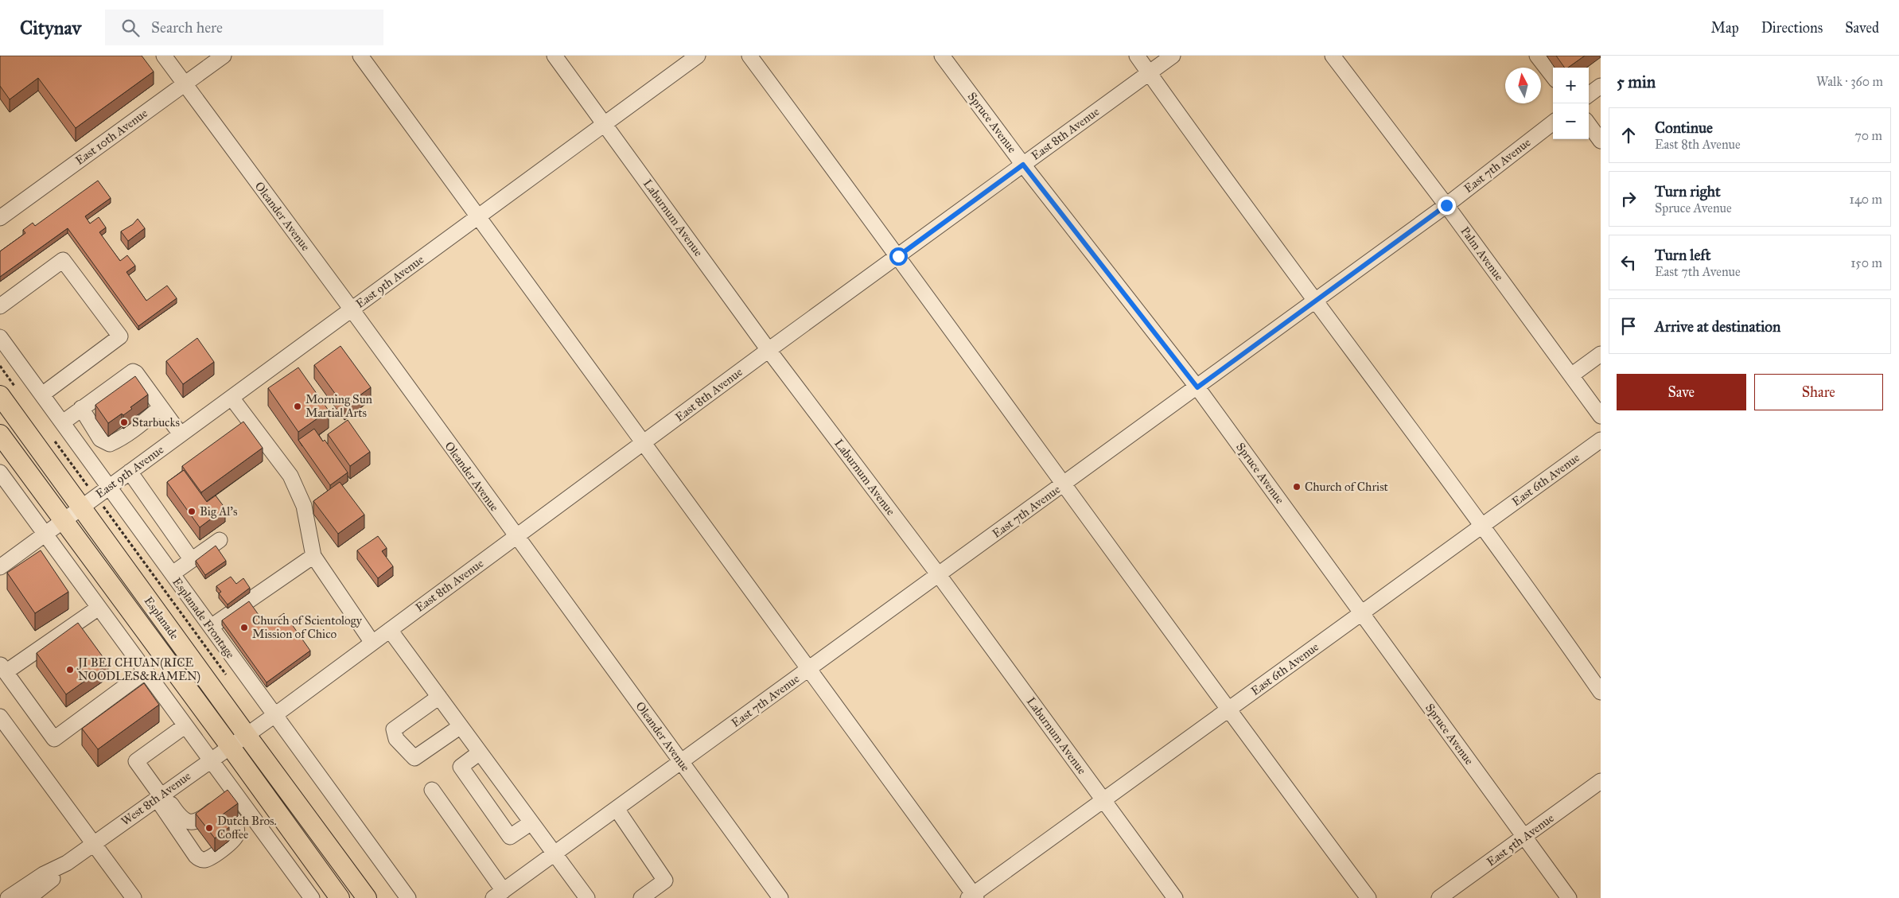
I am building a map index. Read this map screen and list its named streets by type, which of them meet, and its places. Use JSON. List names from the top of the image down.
{
  "streets": {
    "main road": ["Esplanade"],
    "street": [
      "Spruce Avenue",
      "East 8th Avenue",
      "East 10th Avenue",
      "East 7th Avenue",
      "Oleander Avenue",
      "Laburnum Avenue",
      "Palm Avenue",
      "East 9th Avenue",
      "East 6th Avenue",
      "Esplanade Frontage",
      "West 8th Avenue",
      "East 5th Avenue"
    ]
  },
  "crossings": [
    ["Spruce Avenue", "East 8th Avenue"],
    ["Spruce Avenue", "East 7th Avenue"],
    ["Spruce Avenue", "East 6th Avenue"],
    ["Spruce Avenue", "East 5th Avenue"],
    ["East 8th Avenue", "Oleander Avenue"],
    ["East 8th Avenue", "Laburnum Avenue"],
    ["East 8th Avenue", "Esplanade"],
    ["East 8th Avenue", "Esplanade Frontage"],
    ["East 8th Avenue", "West 8th Avenue"],
    ["East 10th Avenue", "Oleander Avenue"],
    ["East 7th Avenue", "Oleander Avenue"],
    ["East 7th Avenue", "Laburnum Avenue"],
    ["East 7th Avenue", "Palm Avenue"],
    ["Oleander Avenue", "East 9th Avenue"],
    ["Laburnum Avenue", "East 9th Avenue"],
    ["Laburnum Avenue", "East 6th Avenue"],
    ["East 9th Avenue", "Esplanade"],
    ["East 9th Avenue", "Esplanade Frontage"],
    ["Esplanade", "West 8th Avenue"]
  ],
  "places": [
    "Morning Sun Martial Arts",
    "Starbucks",
    "Church of Christ",
    "Big Al's",
    "Church of Scientology Mission of Chico",
    "JI BEI CHUAN(RICE NOODLES&RAMEN)",
    "Dutch Bros. Coffee"
  ],
  "north": "top",
  "page": {
    "header": "Citynav",
    "search": "Search here",
    "nav": ["Map", "Directions", "Saved"],
    "heading": ["5 min", "Walk · 360 m"],
    "map_buttons": ["+", "−"],
    "list": [
      ["Continue", "East 8th Avenue", "70 m"],
      ["Turn right", "Spruce Avenue", "140 m"],
      ["Turn left", "East 7th Avenue", "150 m"],
      "Arrive at destination"
    ],
    "buttons": ["Save", "Share"]
  }
}
